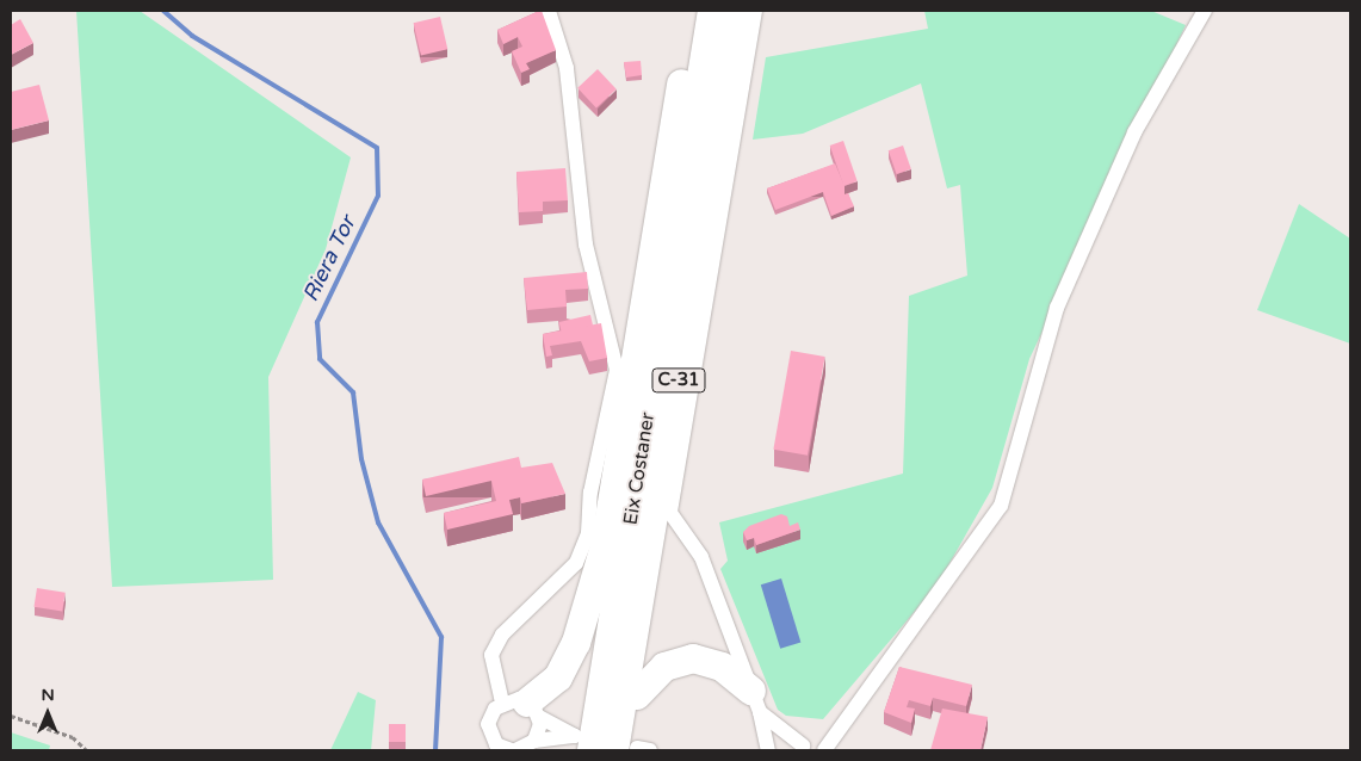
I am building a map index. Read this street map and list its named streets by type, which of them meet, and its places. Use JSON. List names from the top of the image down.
{
  "streets": {
    "highway": ["C-31", "Eix Costaner"]
  },
  "water": ["Riera Tor"],
  "north": "top"
}
